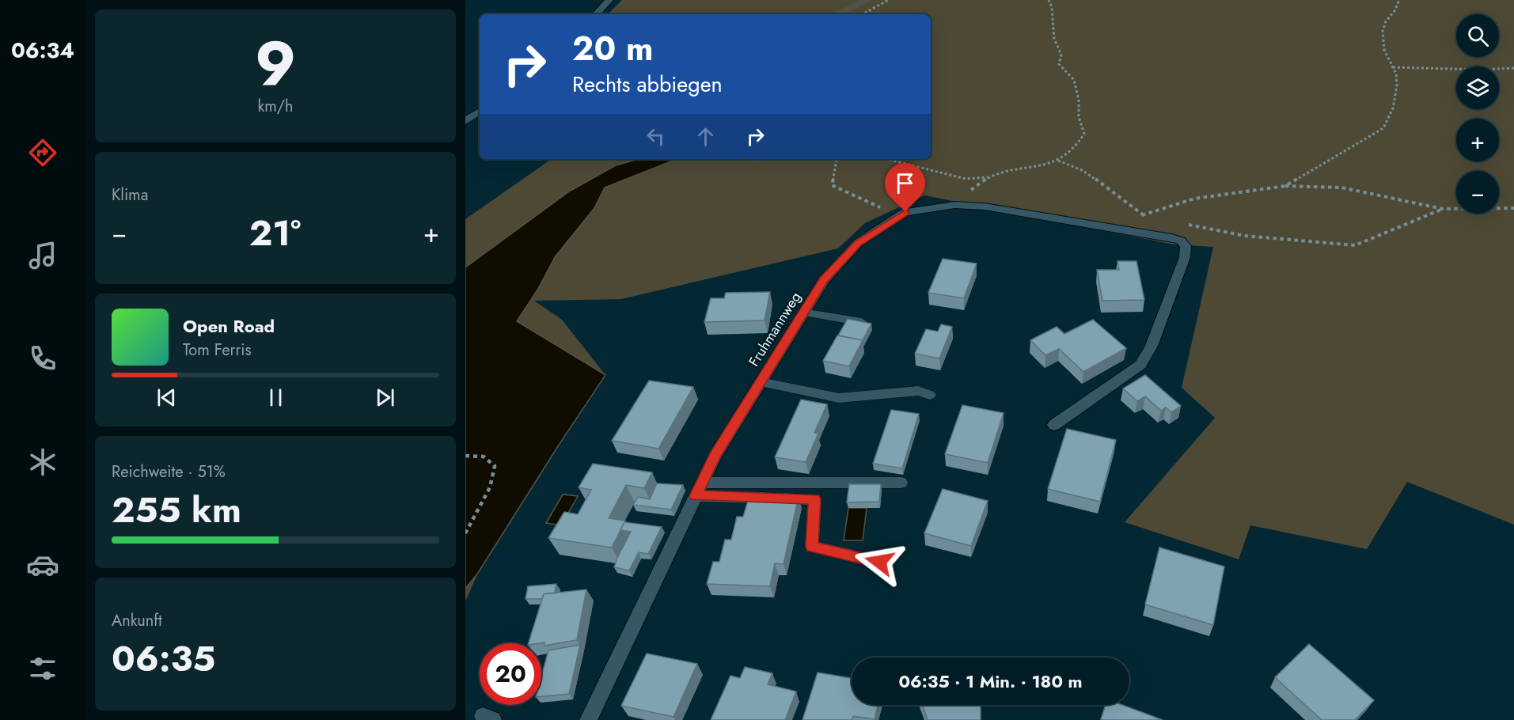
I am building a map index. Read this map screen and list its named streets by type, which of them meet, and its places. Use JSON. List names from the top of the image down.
{
  "streets": {
    "street": ["Fruhmannweg"]
  },
  "page": {
    "tabs": "06:34",
    "tile": [
      ["9", "km/h"],
      "Klima",
      ["Reichweite · 51%", "255 km"],
      ["Ankunft", "06:35"]
    ],
    "map_buttons": ["+", "−"],
    "turn": ["20 m", "Rechts abbiegen"],
    "heat": ["−", "21°", "+"],
    "song": ["Open Road", "Tom Ferris"],
    "limit": "20",
    "trip": "06:35 · 1 Min. · 180 m"
  }
}
